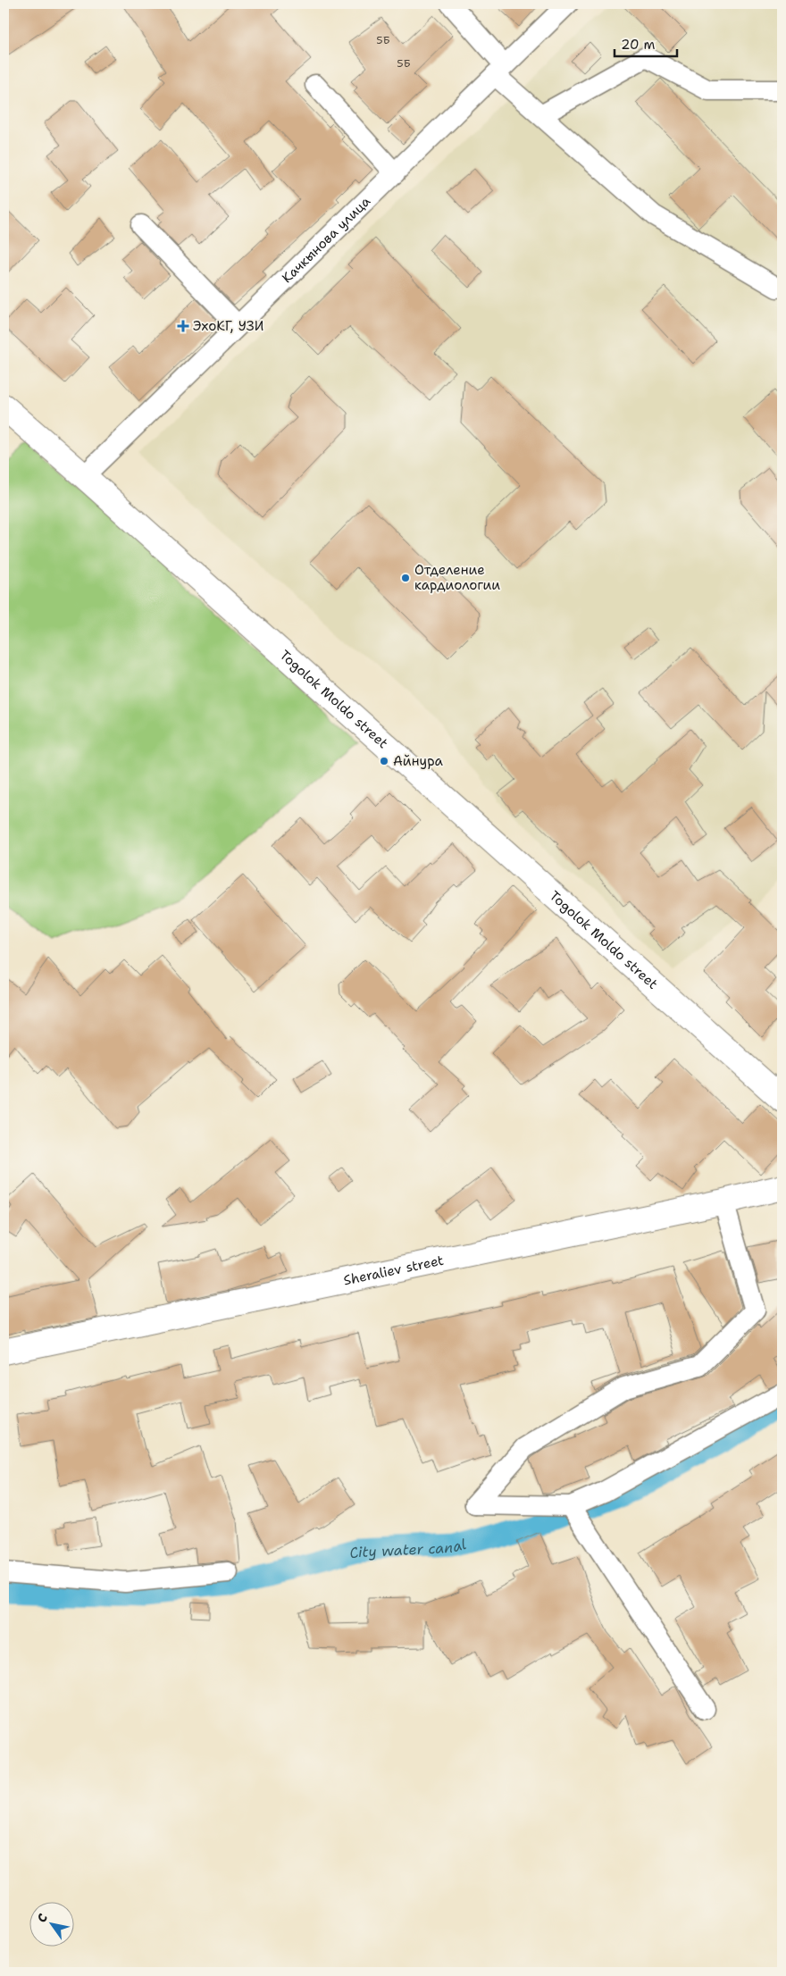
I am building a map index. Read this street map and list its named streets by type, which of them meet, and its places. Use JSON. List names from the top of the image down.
{
  "streets": {
    "street": ["Качкынова улица", "Togolok Moldo street", "Sheraliev street"]
  },
  "crossings": [
    ["Качкынова улица", "Togolok Moldo street"]
  ],
  "water": ["City water canal"],
  "places": {
    "health": ["ЭхоКГ, УЗИ"],
    "other": ["Отделение кардиологии", "Айнура"]
  },
  "house_numbers": ["5Б", "5Б"],
  "scale_bar": "20 m",
  "north": "top left"
}
